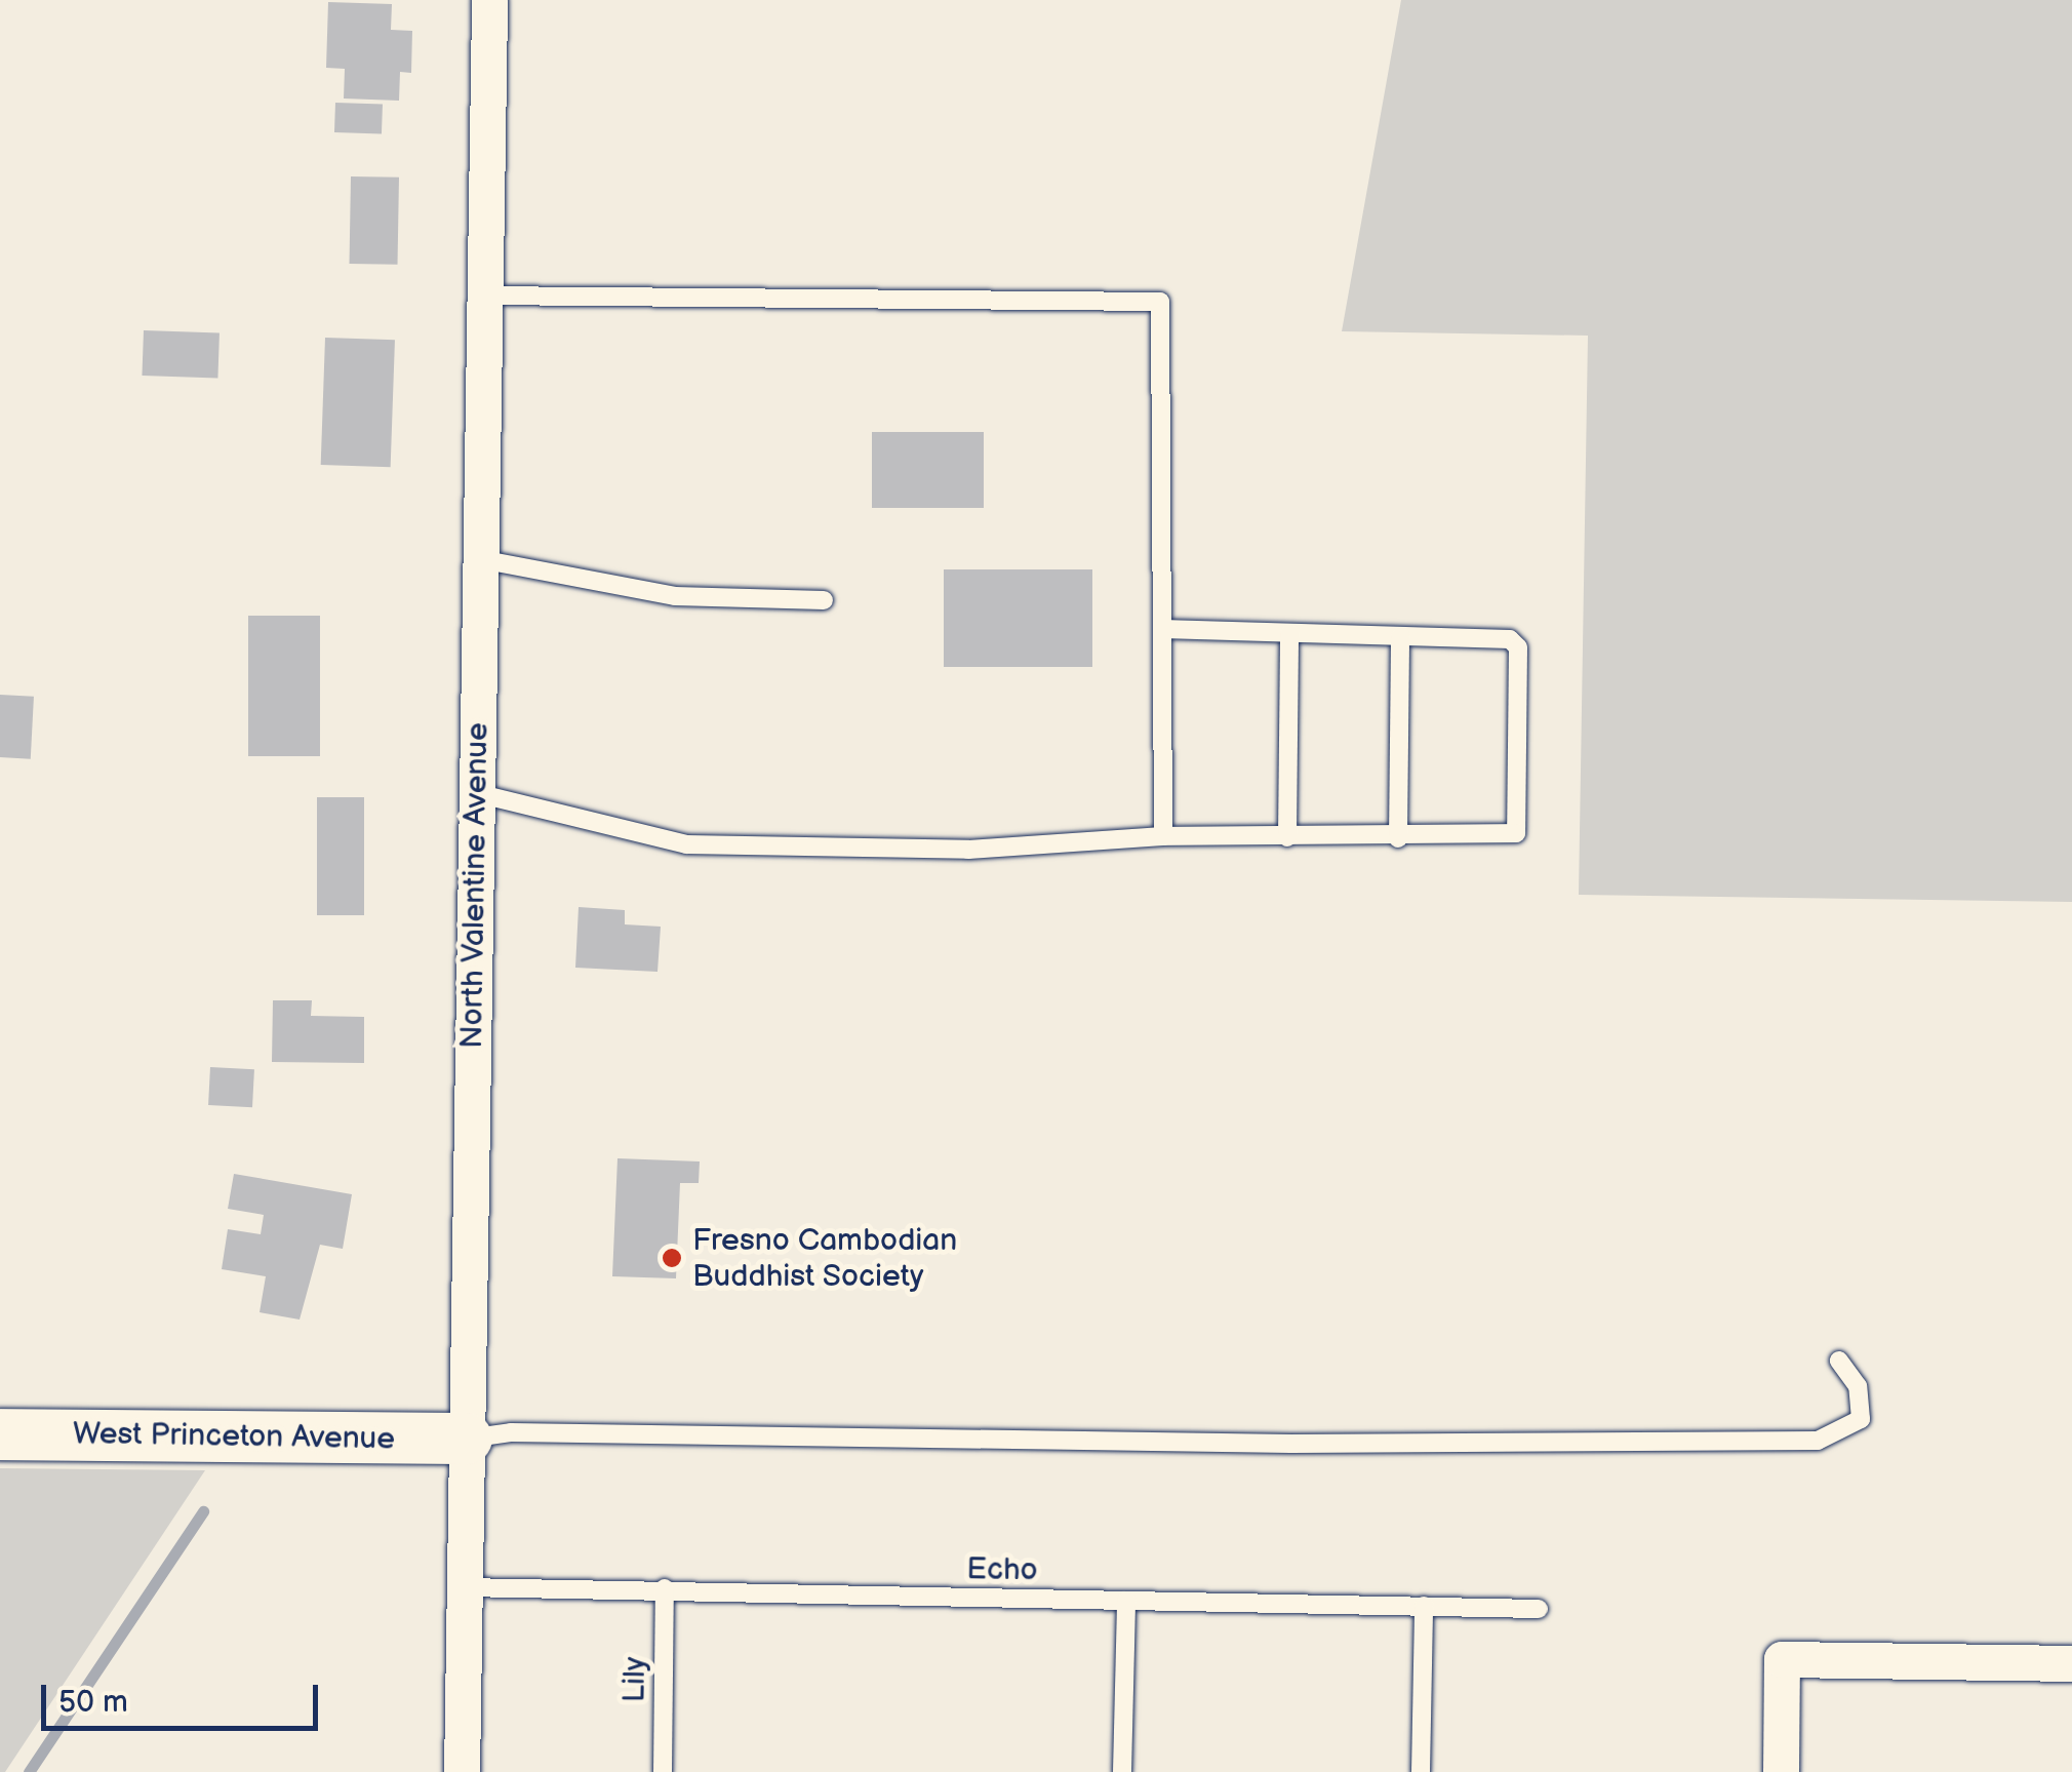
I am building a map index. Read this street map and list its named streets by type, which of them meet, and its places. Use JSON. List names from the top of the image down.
{
  "streets": {
    "street": ["North Valentine Avenue", "West Princeton Avenue"],
    "lane": ["Echo", "Lily"]
  },
  "crossings": [
    ["North Valentine Avenue", "West Princeton Avenue"],
    ["North Valentine Avenue", "Echo"],
    ["Echo", "Lily"]
  ],
  "places": ["Fresno Cambodian Buddhist Society"],
  "scale_bar": "50 m"
}
